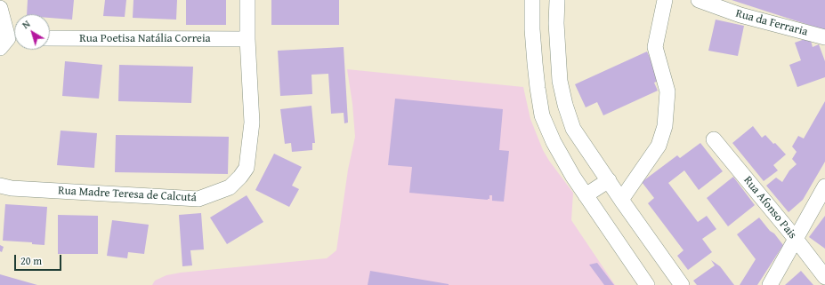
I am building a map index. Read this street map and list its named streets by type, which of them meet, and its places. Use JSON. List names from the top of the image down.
{
  "streets": {
    "street": [
      "Rua da Ferraria",
      "Rua Poetisa Natália Correia",
      "Rua Madre Teresa de Calcutá",
      "Rua Afonso Pais"
    ]
  },
  "crossings": [
    ["Rua Poetisa Natália Correia", "Rua Madre Teresa de Calcutá"]
  ],
  "scale_bar": "20 m",
  "north": "top left"
}
